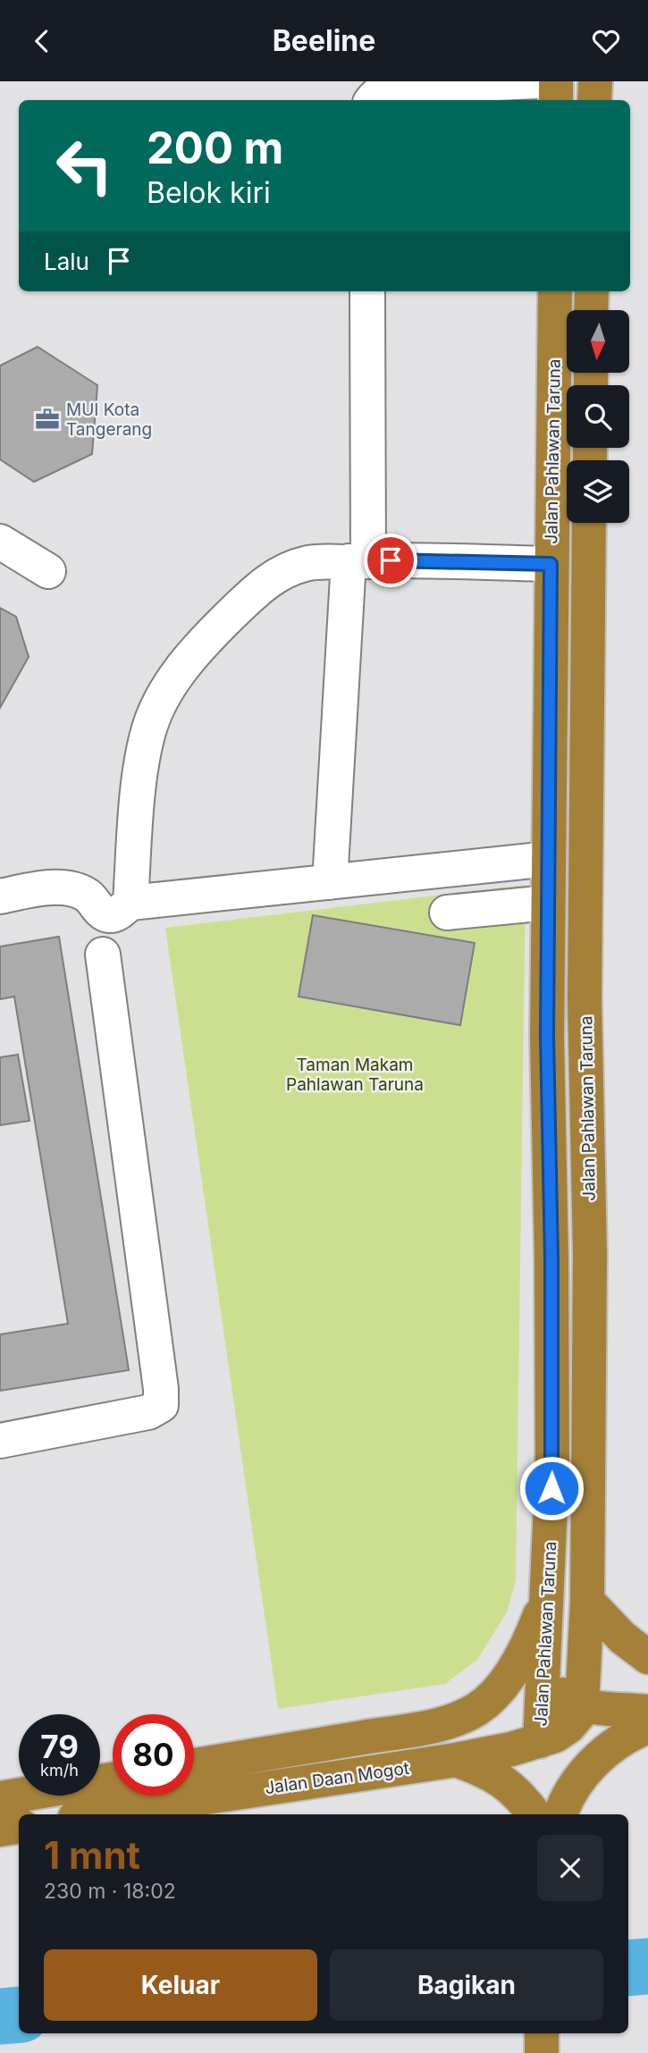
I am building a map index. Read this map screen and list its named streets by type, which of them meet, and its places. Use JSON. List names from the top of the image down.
{
  "streets": {
    "highway": ["Jalan Pahlawan Taruna", "Jalan Daan Mogot"]
  },
  "crossings": [
    ["Jalan Pahlawan Taruna", "Jalan Daan Mogot"]
  ],
  "parks": ["Taman Makam Pahlawan Taruna"],
  "places": {
    "office": ["MUI Kota Tangerang"]
  },
  "north": "bottom",
  "page": {
    "header": "Beeline",
    "turn": ["200 m", "Belok kiri"],
    "then": "Lalu",
    "speed": "79 km/h",
    "limit": "80",
    "heading": ["1 mnt", "230 m · 18:02"],
    "buttons": ["Keluar", "Bagikan"]
  }
}
